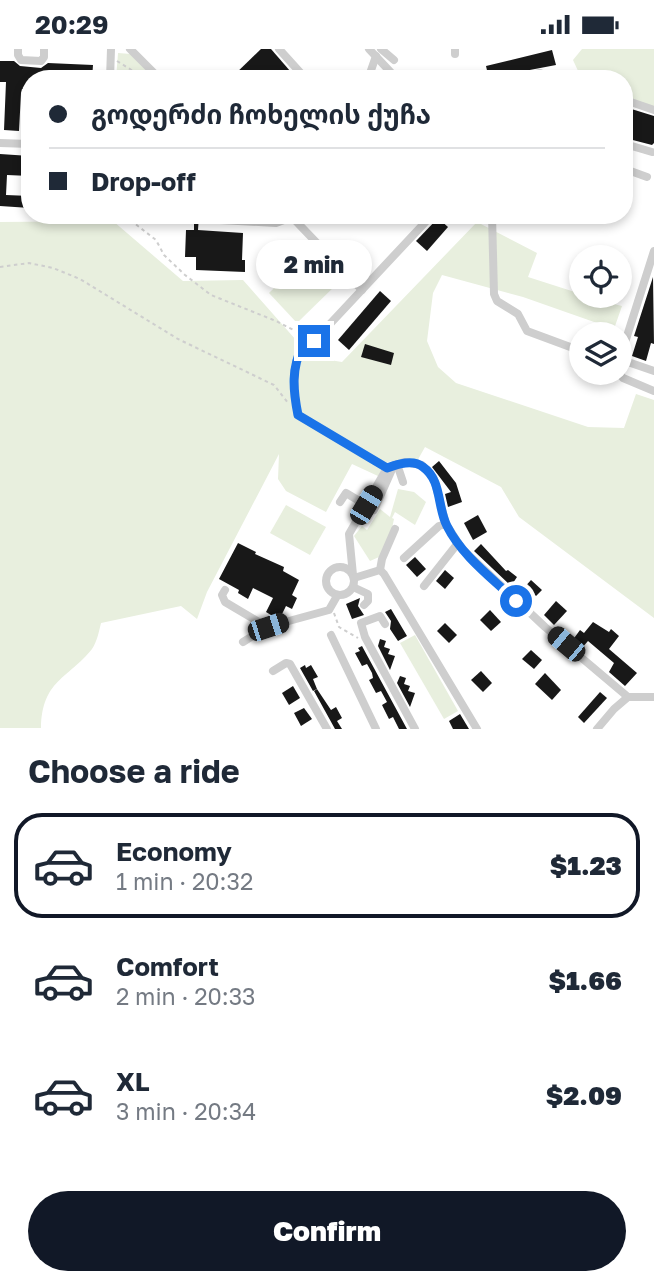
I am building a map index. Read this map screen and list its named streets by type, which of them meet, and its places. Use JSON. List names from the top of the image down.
{
  "page": {
    "status": "20:29",
    "banner": ["გოდერძი ჩოხელის ქუჩა", "Drop-off"],
    "bubble": "2 min",
    "heading": "Choose a ride",
    "list": [
      {
        "name": "Economy",
        "note": "1 min · 20:32",
        "value": "$1.23"
      },
      {
        "name": "Comfort",
        "note": "2 min · 20:33",
        "value": "$1.66"
      },
      {
        "name": "XL",
        "note": "3 min · 20:34",
        "value": "$2.09"
      }
    ],
    "buttons": "Confirm"
  }
}
